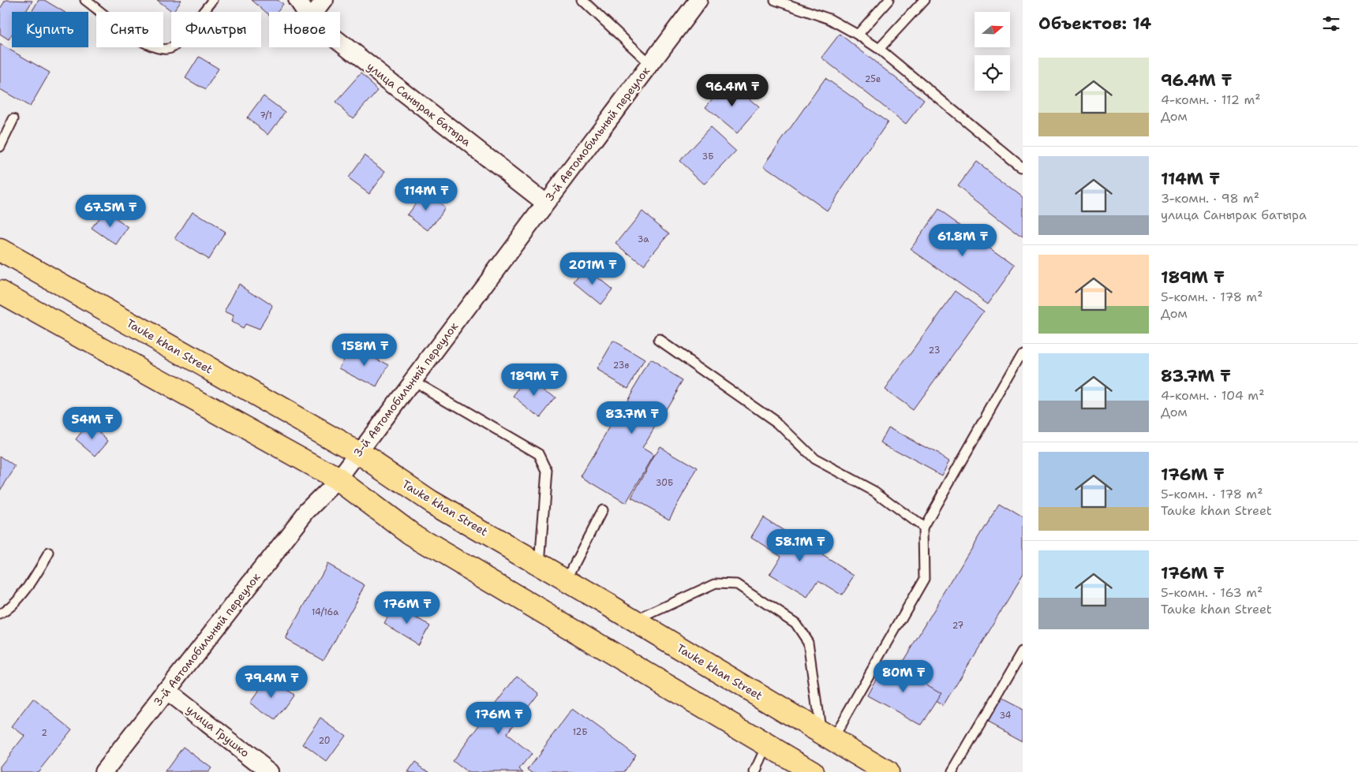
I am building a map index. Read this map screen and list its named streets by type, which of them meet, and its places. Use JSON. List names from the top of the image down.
{
  "streets": {
    "main road": ["Tauke khan Street"],
    "street": ["улица Санырак батыра", "3-й Автомобильный переулок", "улица Грушко"]
  },
  "crossings": [
    ["улица Санырак батыра", "3-й Автомобильный переулок"],
    ["3-й Автомобильный переулок", "Tauke khan Street"],
    ["3-й Автомобильный переулок", "улица Грушко"]
  ],
  "house_numbers": [
    "25е",
    "7/1",
    "3Б",
    "3а",
    "23",
    "23в",
    "30Б",
    "14/16а",
    "27",
    "34",
    "12Б",
    "2",
    "20"
  ],
  "north": "right",
  "page": {
    "heading": "Объектов: 14",
    "chip": [
      "Купить",
      "Снять",
      "Фильтры",
      "Новое"
    ],
    "list": [
      {
        "name": "96.4M ₸",
        "note": "4-комн. · 112 m² · Дом"
      },
      {
        "name": "114M ₸",
        "note": "3-комн. · 98 m² · улица Санырак батыра"
      },
      {
        "name": "189M ₸",
        "note": "5-комн. · 178 m² · Дом"
      },
      {
        "name": "83.7M ₸",
        "note": "4-комн. · 104 m² · Дом"
      },
      {
        "name": "176M ₸",
        "note": "5-комн. · 178 m² · Tauke khan Street"
      },
      {
        "name": "176M ₸",
        "note": "5-комн. · 163 m² · Tauke khan Street"
      }
    ],
    "price": [
      "96.4M ₸",
      "114M ₸",
      "67.5M ₸",
      "61.8M ₸",
      "201M ₸",
      "158M ₸",
      "189M ₸",
      "83.7M ₸",
      "54M ₸",
      "58.1M ₸",
      "176M ₸",
      "80M ₸",
      "79.4M ₸",
      "176M ₸"
    ]
  }
}
